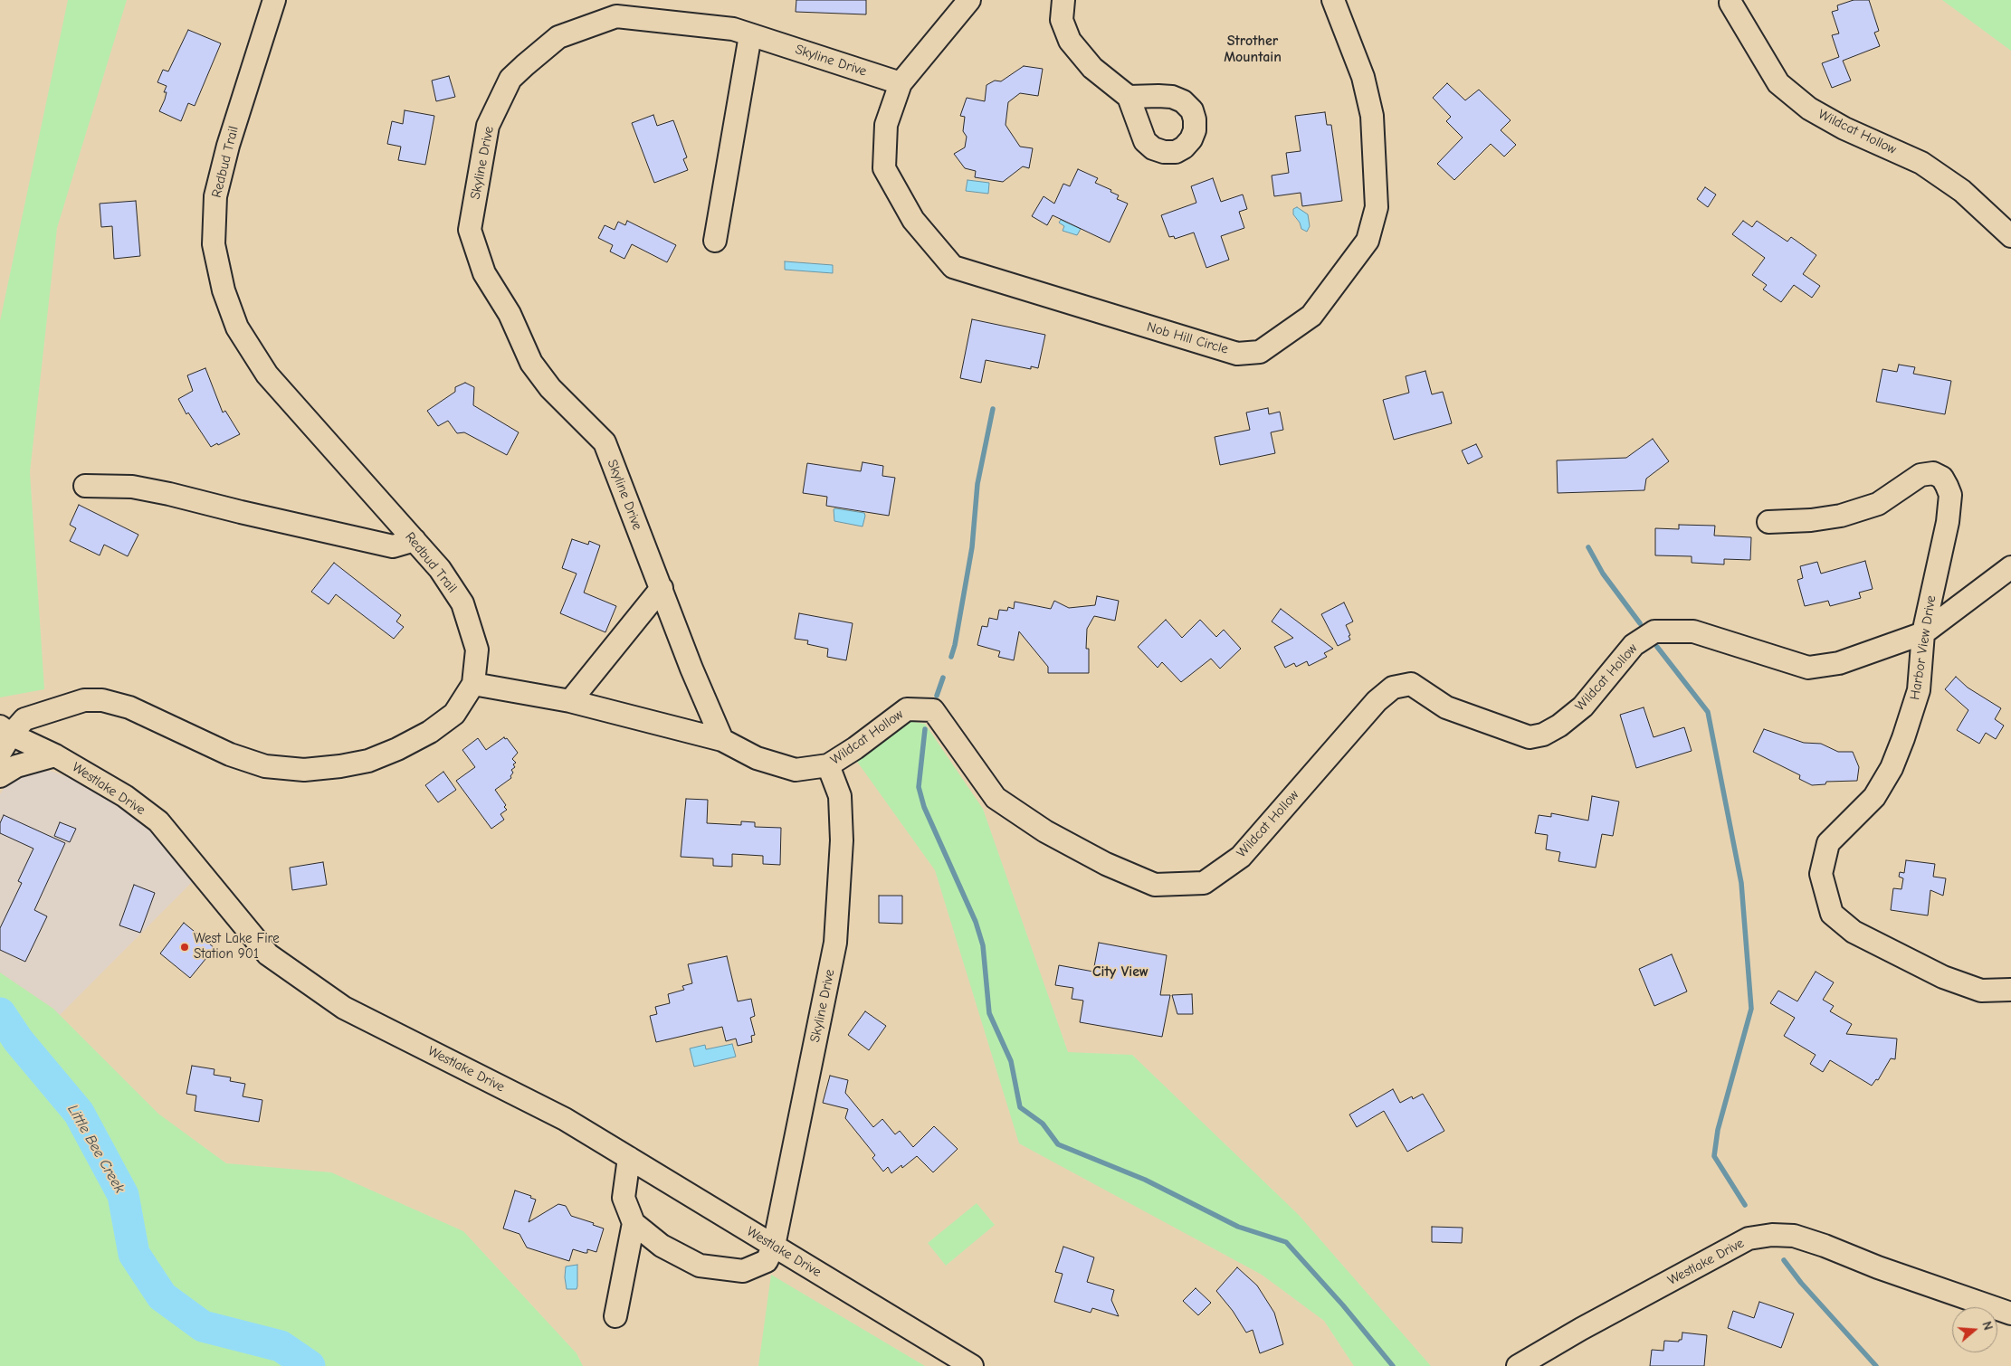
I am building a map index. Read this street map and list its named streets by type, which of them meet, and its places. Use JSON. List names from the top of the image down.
{
  "streets": {
    "street": [
      "Skyline Drive",
      "Wildcat Hollow",
      "Redbud Trail",
      "Nob Hill Circle",
      "Harbor View Drive",
      "Westlake Drive"
    ]
  },
  "crossings": [
    ["Skyline Drive", "Wildcat Hollow"],
    ["Skyline Drive", "Nob Hill Circle"],
    ["Skyline Drive", "Westlake Drive"],
    ["Wildcat Hollow", "Redbud Trail"],
    ["Wildcat Hollow", "Harbor View Drive"],
    ["Redbud Trail", "Westlake Drive"]
  ],
  "districts": ["Strother Mountain", "City View"],
  "water": ["Little Bee Creek"],
  "places": ["West Lake Fire Station 901"],
  "north": "right"
}
